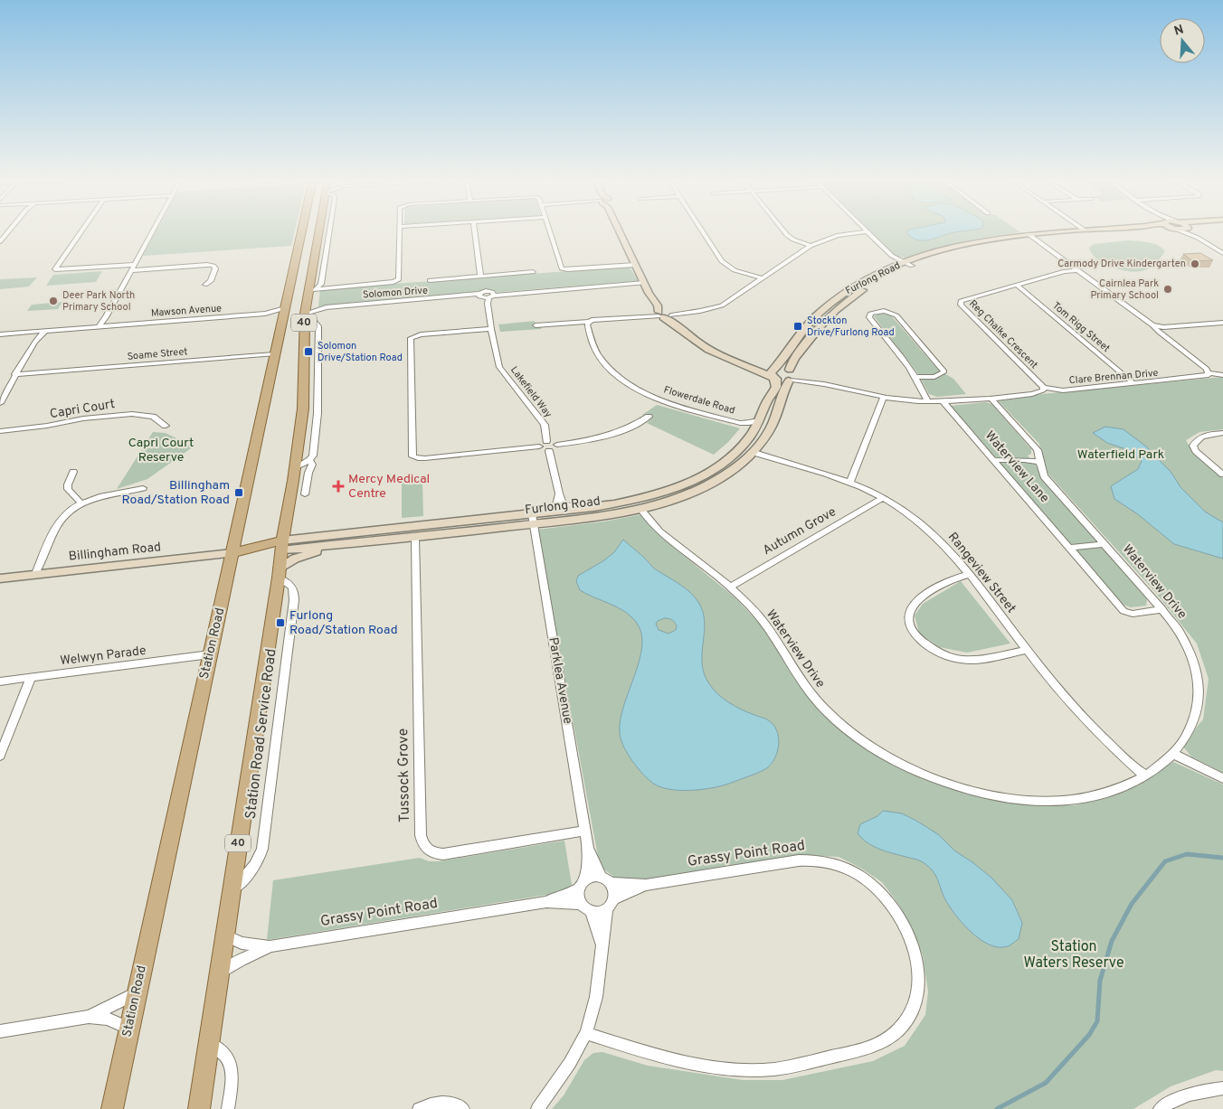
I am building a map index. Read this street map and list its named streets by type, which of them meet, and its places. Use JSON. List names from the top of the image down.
{
  "streets": {
    "main road": [
      "Furlong Road",
      "40",
      "Billingham Road",
      "Station Road"
    ],
    "street": [
      "Solomon Drive",
      "Mawson Avenue",
      "Tom Rigg Street",
      "Reg Chalke Crescent",
      "Soame Street",
      "Clare Brennan Drive",
      "Lakefield Way",
      "Flowerdale Road",
      "Capri Court",
      "Waterview Lane",
      "Autumn Grove",
      "Rangeview Street",
      "Waterview Drive",
      "Welwyn Parade",
      "Parklea Avenue",
      "Station Road Service Road",
      "Tussock Grove",
      "Grassy Point Road"
    ]
  },
  "crossings": [
    ["Furlong Road", "40"],
    ["Furlong Road", "Flowerdale Road"],
    ["Furlong Road", "Rangeview Street"],
    ["Furlong Road", "Waterview Drive"],
    ["Furlong Road", "Parklea Avenue"],
    ["Furlong Road", "Tussock Grove"],
    ["Solomon Drive", "40"],
    ["Solomon Drive", "Lakefield Way"],
    ["Mawson Avenue", "Station Road"],
    ["40", "Station Road Service Road"],
    ["40", "Grassy Point Road"],
    ["Tom Rigg Street", "Reg Chalke Crescent"],
    ["Tom Rigg Street", "Clare Brennan Drive"],
    ["Reg Chalke Crescent", "Clare Brennan Drive"],
    ["Soame Street", "Station Road"],
    ["Waterview Lane", "Waterview Drive"],
    ["Autumn Grove", "Rangeview Street"],
    ["Autumn Grove", "Waterview Drive"],
    ["Billingham Road", "Station Road"],
    ["Rangeview Street", "Waterview Drive"],
    ["Station Road", "Welwyn Parade"],
    ["Parklea Avenue", "Tussock Grove"],
    ["Parklea Avenue", "Grassy Point Road"]
  ],
  "parks": ["Capri Court Reserve", "Waterfield Park", "Station Waters Reserve"],
  "places": {
    "other": ["Carmody Drive Kindergarten", "Cairnlea Park Primary School", "Deer Park North Primary School"],
    "transit": [
      "Stockton Drive/Furlong Road",
      "Solomon Drive/Station Road",
      "Billingham Road/Station Road",
      "Furlong Road/Station Road"
    ],
    "health": ["Mercy Medical Centre"]
  },
  "north": "top"
}
